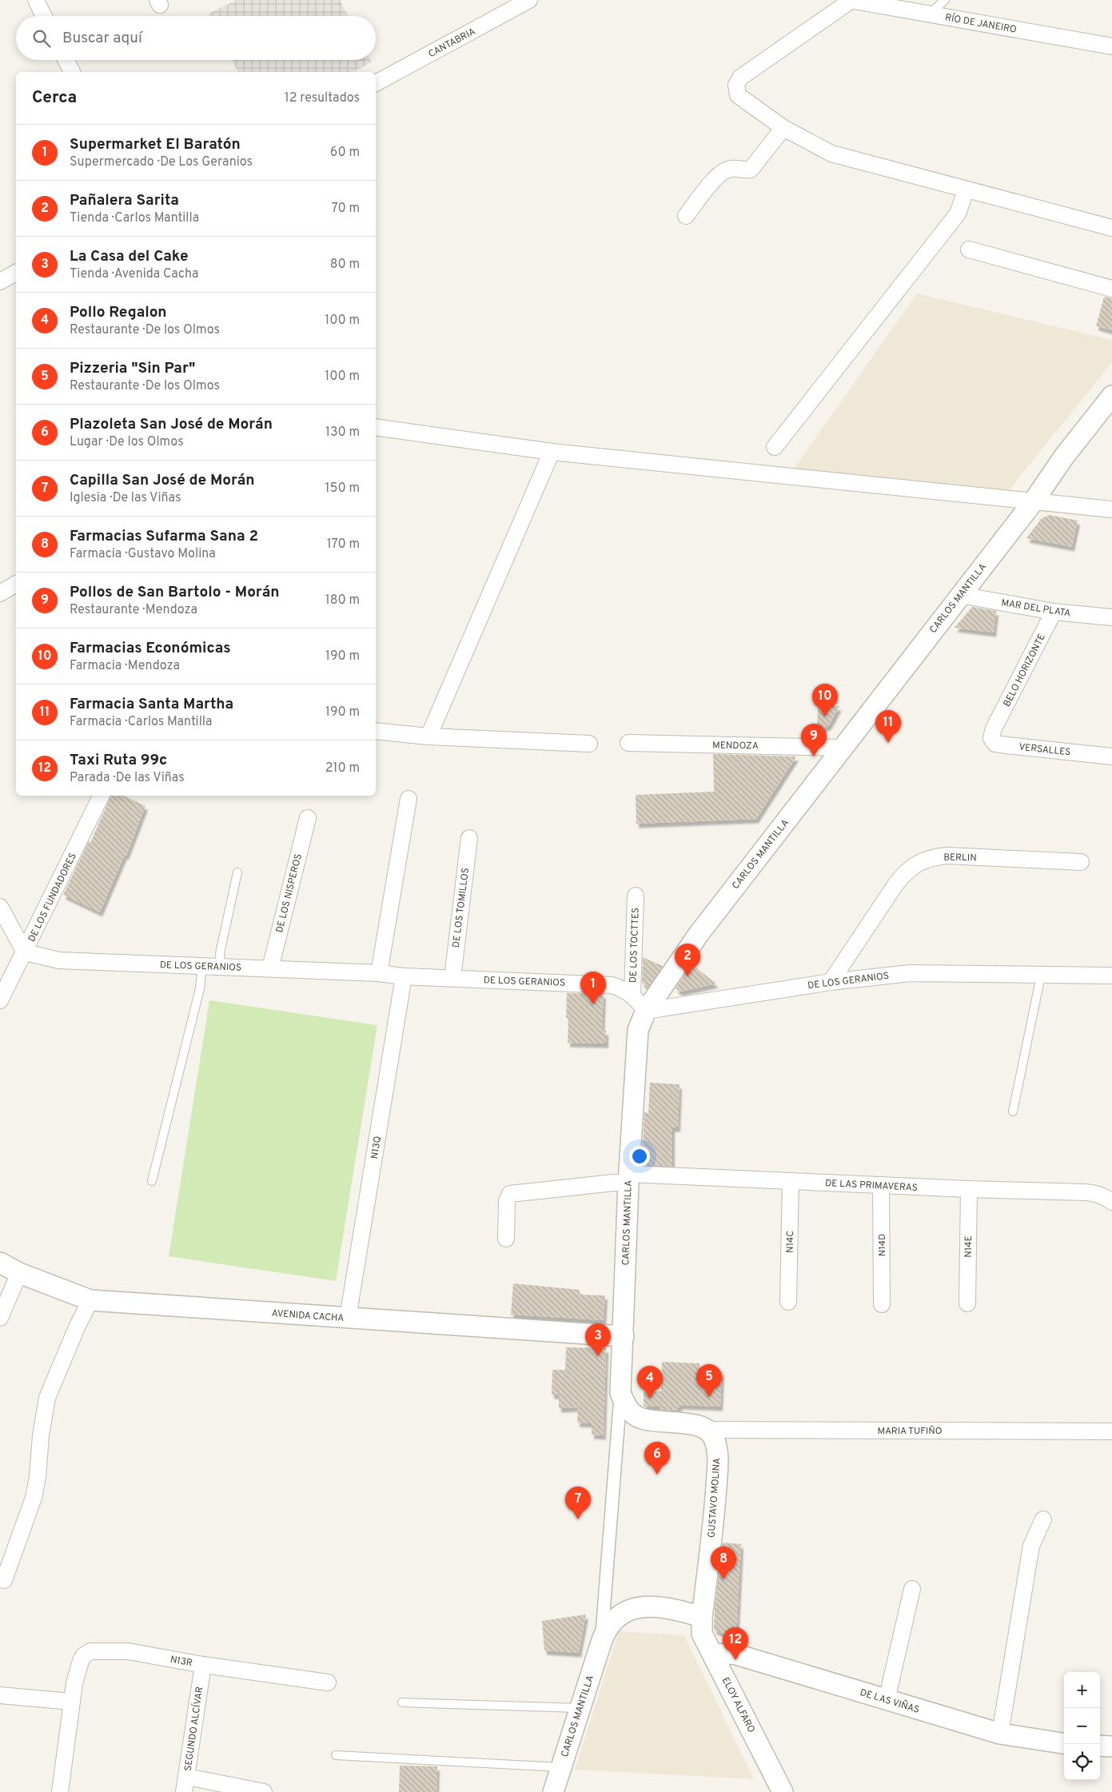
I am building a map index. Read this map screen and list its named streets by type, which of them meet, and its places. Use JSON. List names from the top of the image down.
{
  "streets": {
    "street": [
      "RÍO DE JANEIRO",
      "CANTABRIA",
      "CARLOS MANTILLA",
      "MAR DEL PLATA",
      "BELO HORIZONTE",
      "MENDOZA",
      "VERSALLES",
      "BERLIN",
      "DE LOS NISPEROS",
      "DE LOS FUNDADORES",
      "DE LOS TOMILLOS",
      "DE LOS TOCTTES",
      "DE LOS GERANIOS",
      "N13Q",
      "DE LAS PRIMAVERAS",
      "N14C",
      "N14D",
      "N14E",
      "AVENIDA CACHA",
      "MARIA TUFIÑO",
      "GUSTAVO MOLINA",
      "N13R",
      "DE LAS VIÑAS",
      "ELOY ALFARO",
      "SEGUNDO ALCÍVAR"
    ]
  },
  "crossings": [
    ["CARLOS MANTILLA", "MAR DEL PLATA"],
    ["CARLOS MANTILLA", "MENDOZA"],
    ["CARLOS MANTILLA", "DE LOS GERANIOS"],
    ["CARLOS MANTILLA", "DE LAS PRIMAVERAS"],
    ["CARLOS MANTILLA", "AVENIDA CACHA"],
    ["MAR DEL PLATA", "BELO HORIZONTE"],
    ["BELO HORIZONTE", "VERSALLES"],
    ["BERLIN", "DE LOS GERANIOS"],
    ["DE LOS NISPEROS", "DE LOS GERANIOS"],
    ["DE LOS FUNDADORES", "DE LOS GERANIOS"],
    ["DE LOS TOMILLOS", "DE LOS GERANIOS"],
    ["DE LOS TOCTTES", "DE LOS GERANIOS"],
    ["DE LOS GERANIOS", "N13Q"],
    ["N13Q", "AVENIDA CACHA"],
    ["DE LAS PRIMAVERAS", "N14C"],
    ["DE LAS PRIMAVERAS", "N14D"],
    ["DE LAS PRIMAVERAS", "N14E"],
    ["MARIA TUFIÑO", "GUSTAVO MOLINA"],
    ["GUSTAVO MOLINA", "ELOY ALFARO"],
    ["N13R", "SEGUNDO ALCÍVAR"],
    ["DE LAS VIÑAS", "ELOY ALFARO"]
  ],
  "page": {
    "search": "Buscar aquí",
    "heading": ["Cerca", "12 resultados"],
    "list": [
      {
        "mark": "1",
        "name": "Supermarket El Baratón",
        "note": "Supermercado · De Los Geranios",
        "value": "60 m"
      },
      {
        "mark": "2",
        "name": "Pañalera Sarita",
        "note": "Tienda · Carlos Mantilla",
        "value": "70 m"
      },
      {
        "mark": "3",
        "name": "La Casa del Cake",
        "note": "Tienda · Avenida Cacha",
        "value": "80 m"
      },
      {
        "mark": "4",
        "name": "Pollo Regalon",
        "note": "Restaurante · De los Olmos",
        "value": "100 m"
      },
      {
        "mark": "5",
        "name": "Pizzeria \"Sin Par\"",
        "note": "Restaurante · De los Olmos",
        "value": "100 m"
      },
      {
        "mark": "6",
        "name": "Plazoleta San José de Morán",
        "note": "Lugar · De los Olmos",
        "value": "130 m"
      },
      {
        "mark": "7",
        "name": "Capilla San José de Morán",
        "note": "Iglesia · De las Viñas",
        "value": "150 m"
      },
      {
        "mark": "8",
        "name": "Farmacias Sufarma Sana 2",
        "note": "Farmacia · Gustavo Molina",
        "value": "170 m"
      },
      {
        "mark": "9",
        "name": "Pollos de San Bartolo - Morán",
        "note": "Restaurante · Mendoza",
        "value": "180 m"
      },
      {
        "mark": "10",
        "name": "Farmacias Económicas",
        "note": "Farmacia · Mendoza",
        "value": "190 m"
      },
      {
        "mark": "11",
        "name": "Farmacia Santa Martha",
        "note": "Farmacia · Carlos Mantilla",
        "value": "190 m"
      },
      {
        "mark": "12",
        "name": "Taxi Ruta 99c",
        "note": "Parada · De las Viñas",
        "value": "210 m"
      }
    ],
    "pins": [
      "10",
      "11",
      "9",
      "2",
      "1",
      "3",
      "5",
      "4",
      "6",
      "7",
      "8",
      "12"
    ],
    "map_buttons": ["+", "−"]
  }
}
